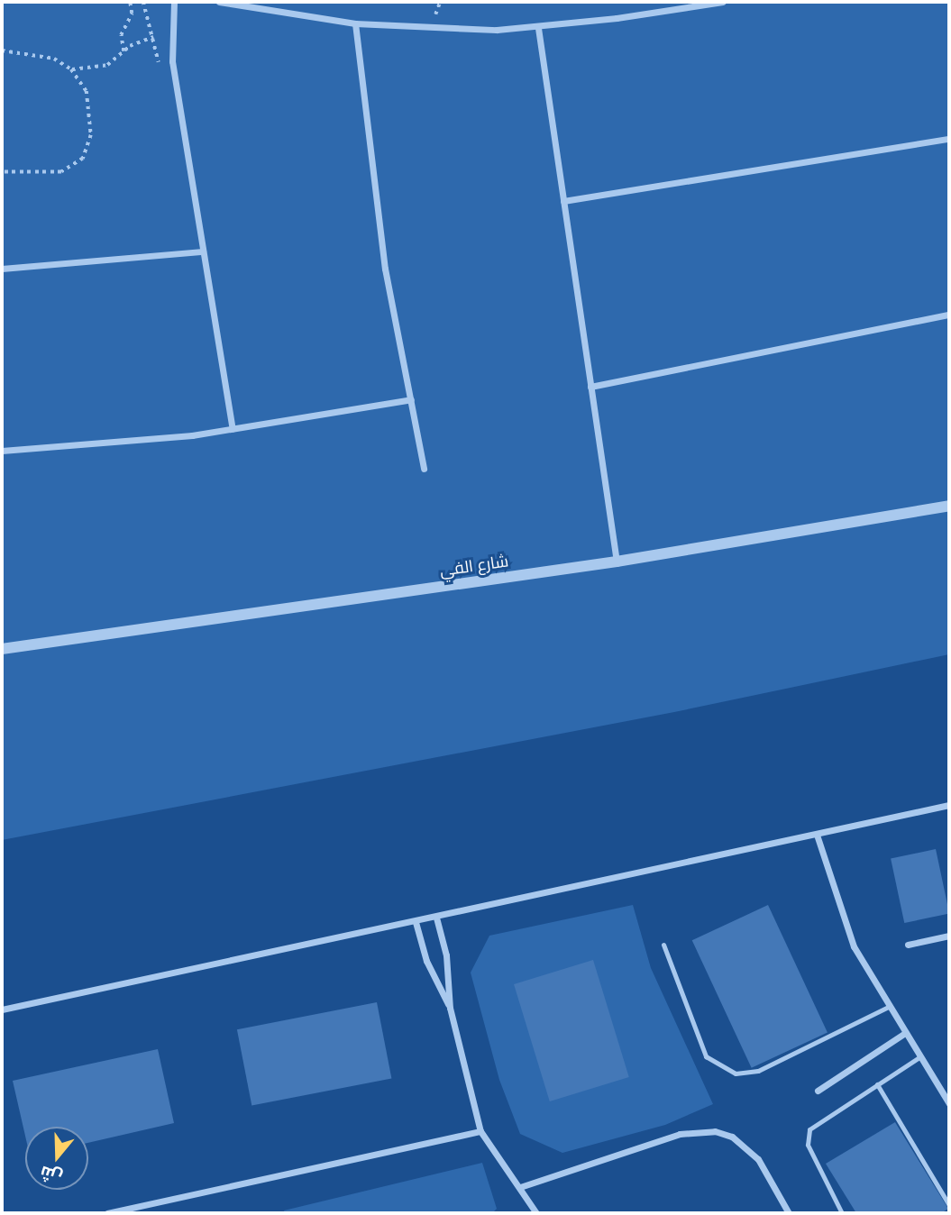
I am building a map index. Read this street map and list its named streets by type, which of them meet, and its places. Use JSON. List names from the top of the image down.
{
  "streets": {
    "street": ["شارع الفي"]
  },
  "north": "bottom"
}
